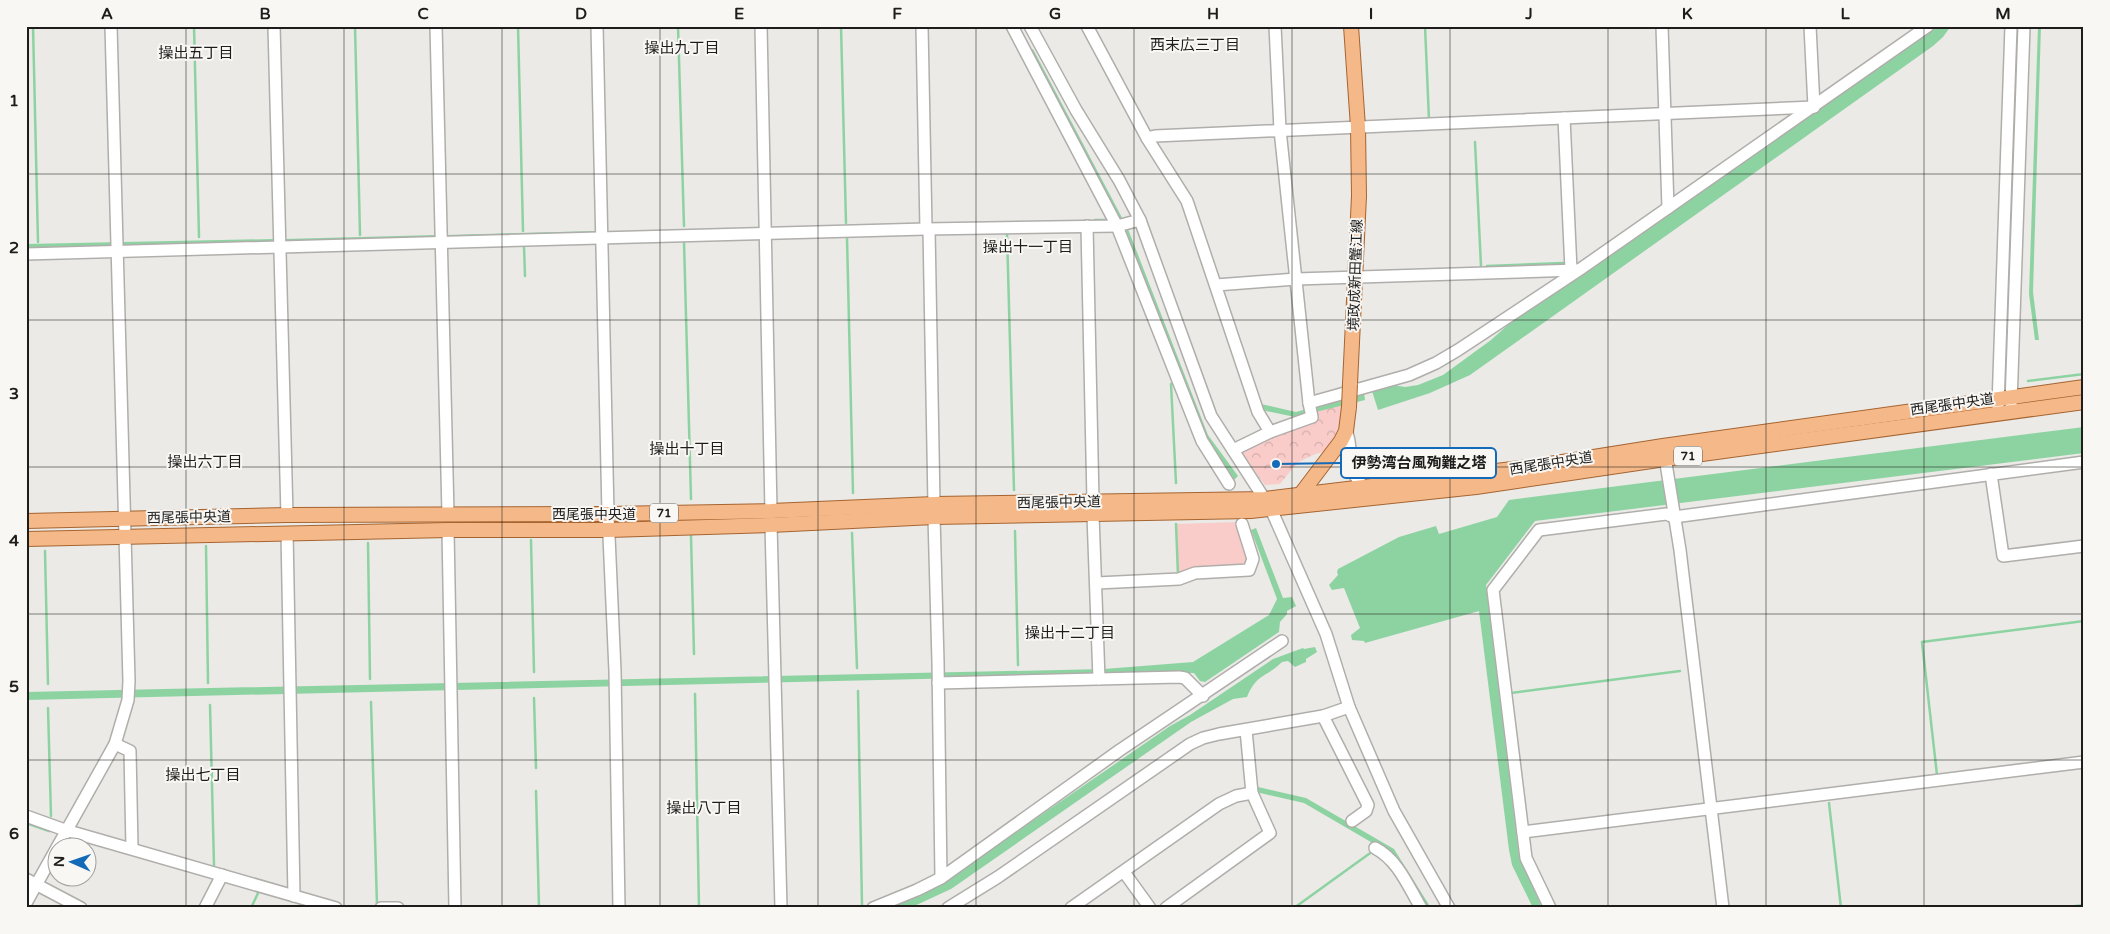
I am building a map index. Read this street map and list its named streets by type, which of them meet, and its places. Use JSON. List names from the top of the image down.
{
  "streets": {
    "main road": ["境政成新田蟹江線", "西尾張中央道", "71"]
  },
  "crossings": [
    ["境政成新田蟹江線", "西尾張中央道"]
  ],
  "districts": [
    "西末広三丁目",
    "操出九丁目",
    "操出五丁目",
    "操出十一丁目",
    "操出十丁目",
    "操出六丁目",
    "操出十二丁目",
    "操出七丁目",
    "操出八丁目"
  ],
  "places": ["伊勢湾台風殉難之塔"],
  "north": "left",
  "grid": {
    "columns": [
      "A",
      "B",
      "C",
      "D",
      "E",
      "F",
      "G",
      "H",
      "I",
      "J",
      "K",
      "L",
      "M"
    ],
    "rows": [
      "1",
      "2",
      "3",
      "4",
      "5",
      "6"
    ]
  }
}
